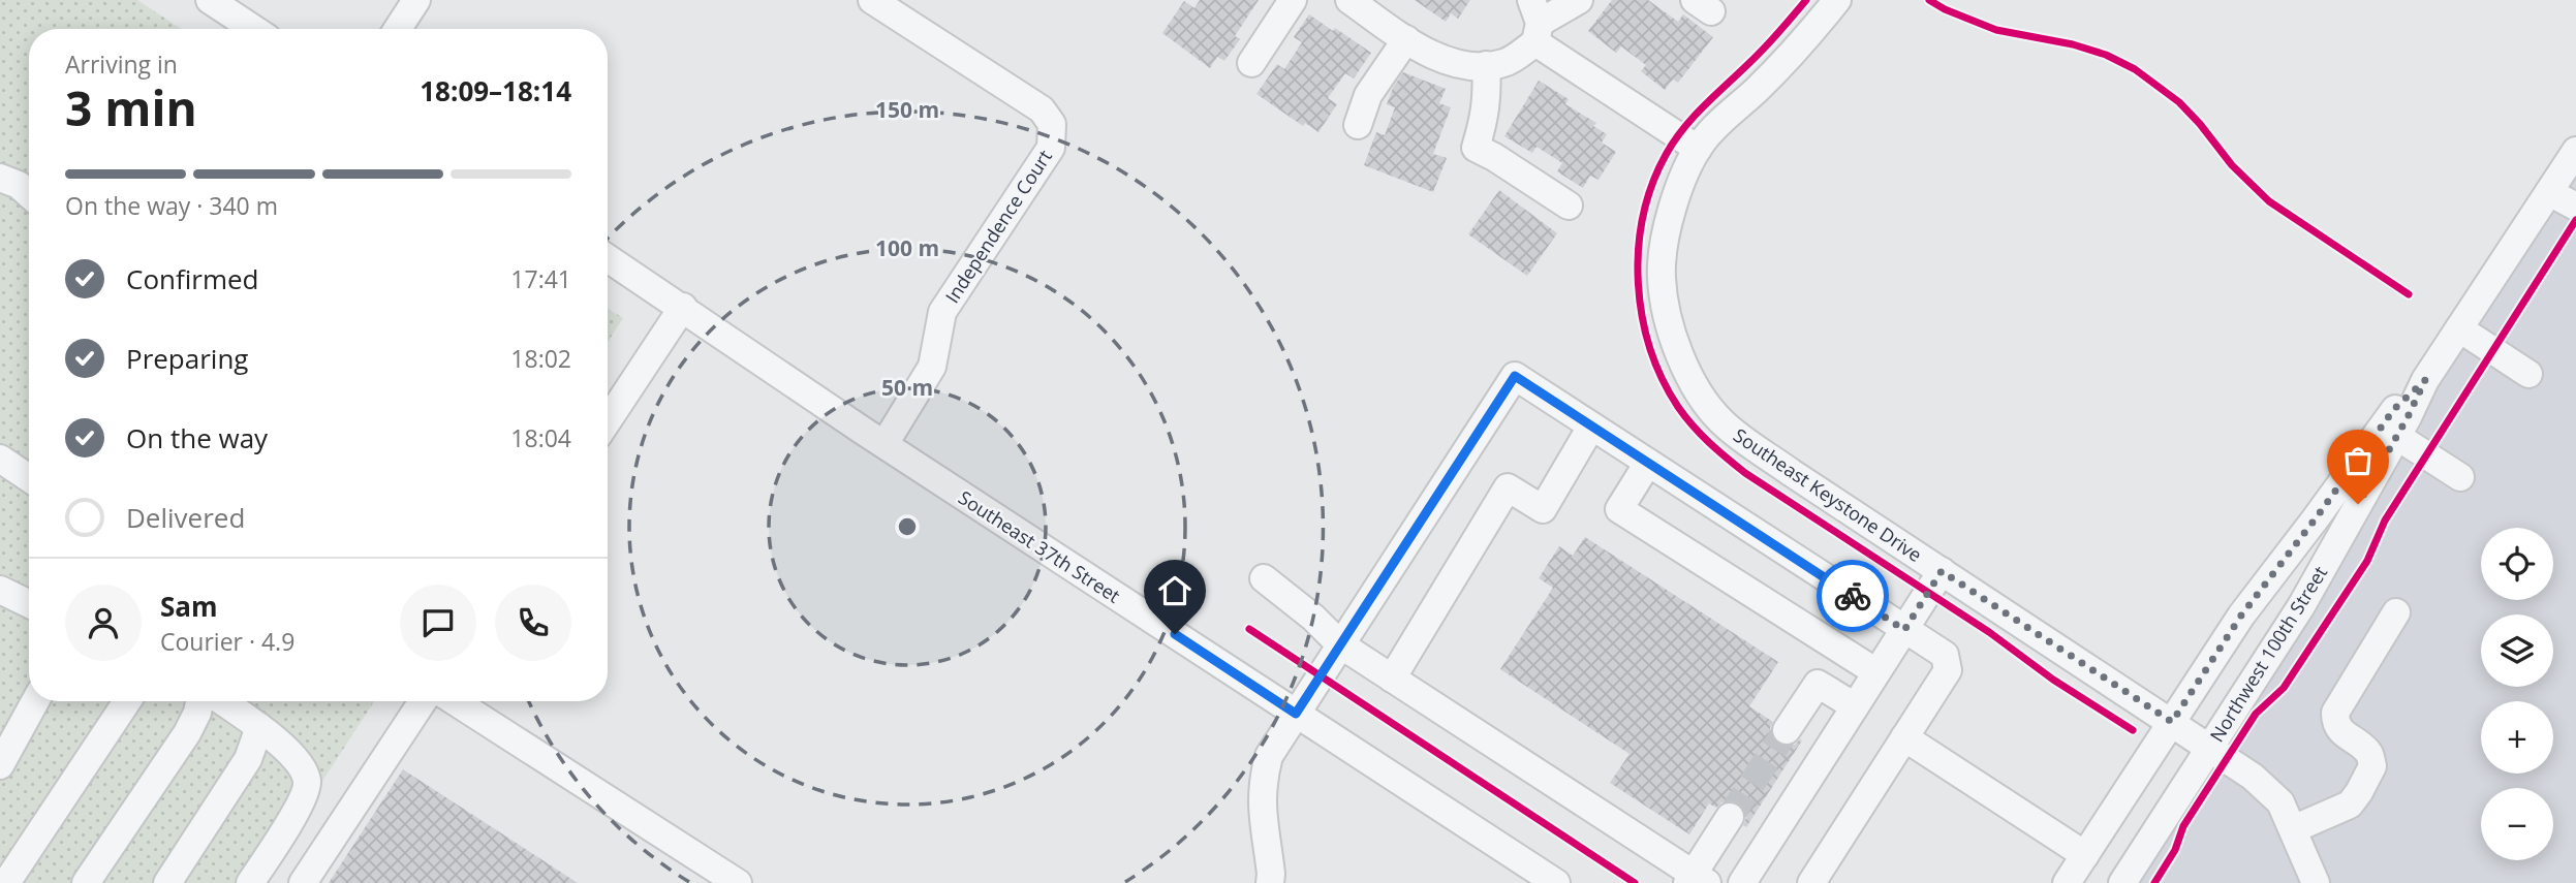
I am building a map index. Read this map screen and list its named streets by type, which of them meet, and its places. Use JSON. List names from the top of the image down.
{
  "streets": {
    "street": [
      "Independence Court",
      "Southeast Keystone Drive",
      "Southeast 37th Street",
      "Northwest 100th Street"
    ]
  },
  "crossings": [
    ["Independence Court", "Southeast 37th Street"],
    ["Southeast Keystone Drive", "Northwest 100th Street"]
  ],
  "page": {
    "heading": ["3 min", "Arriving in", "18:09–18:14"],
    "panel": ["Sam", "Courier · 4.9"],
    "bar": "On the way · 340 m",
    "list": [
      ["Confirmed", "17:41"],
      ["Preparing", "18:02"],
      ["On the way", "18:04"],
      "Delivered"
    ],
    "map_buttons": ["+", "−"]
  },
  "rings": ["150 m", "100 m", "50 m"]
}
